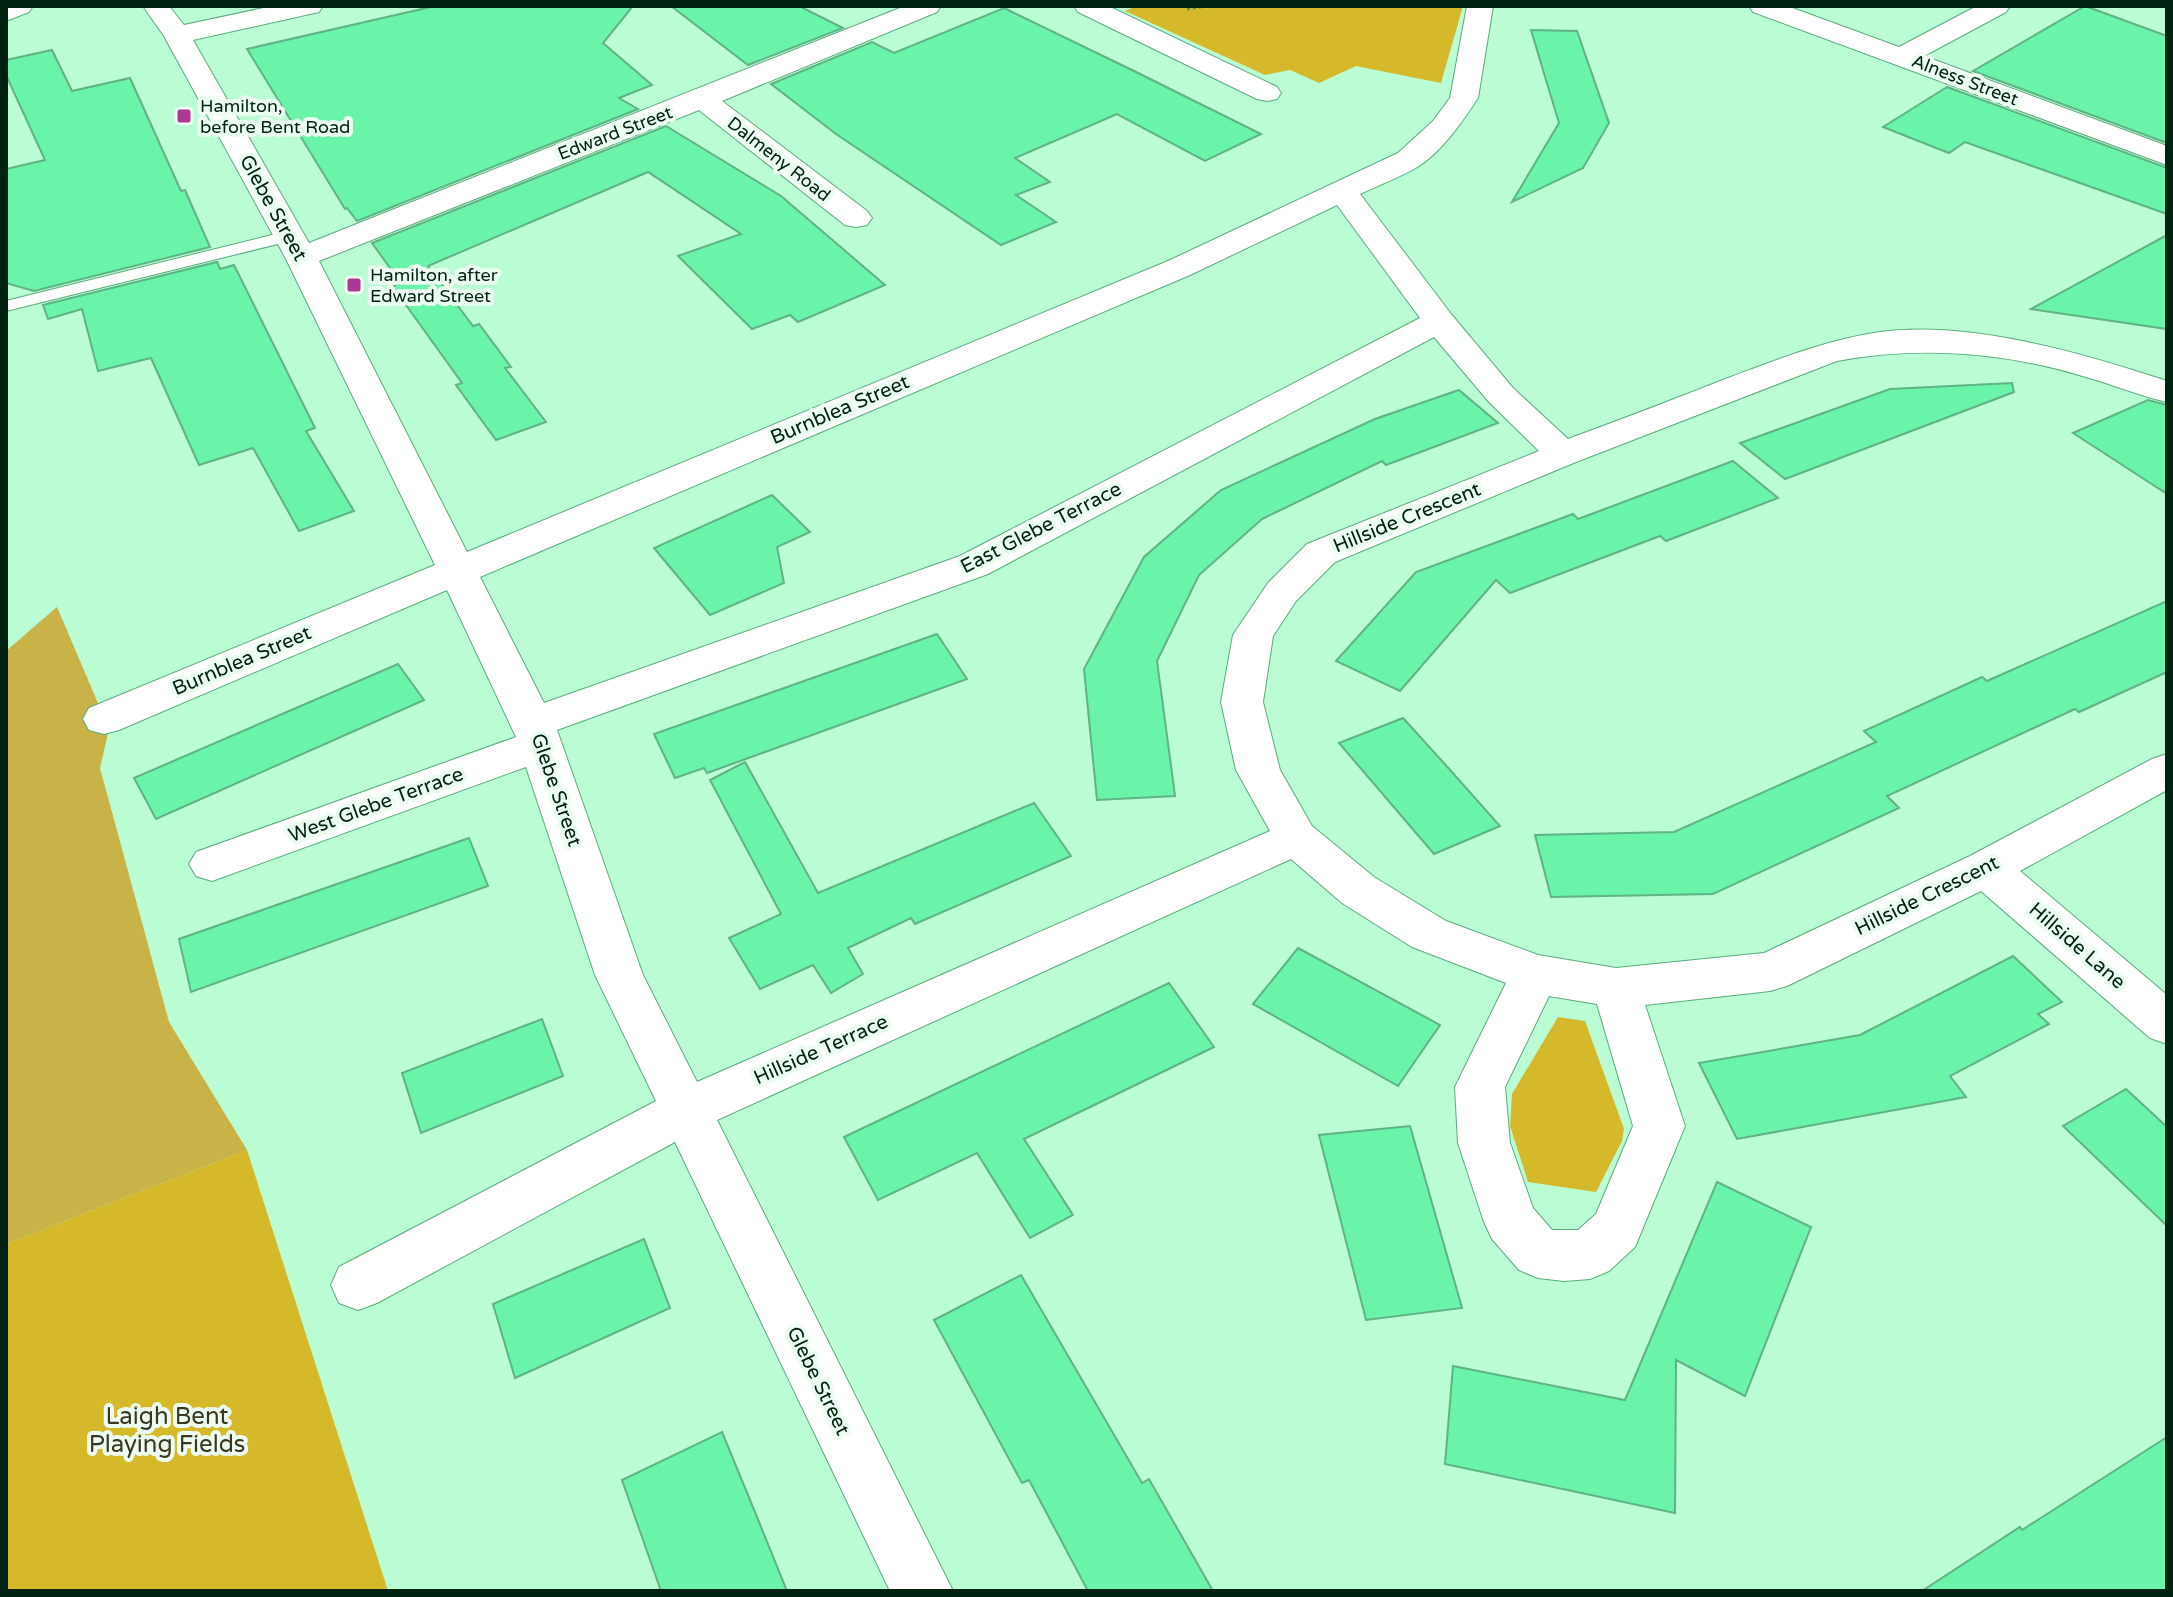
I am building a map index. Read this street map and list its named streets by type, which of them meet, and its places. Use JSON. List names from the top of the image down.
{
  "streets": {
    "street": [
      "Alness Street",
      "Edward Street",
      "Dalmeny Road",
      "Glebe Street",
      "Burnblea Street",
      "Hillside Crescent",
      "East Glebe Terrace",
      "West Glebe Terrace",
      "Hillside Lane",
      "Hillside Terrace"
    ]
  },
  "crossings": [
    ["Edward Street", "Dalmeny Road"],
    ["Edward Street", "Glebe Street"],
    ["Glebe Street", "Burnblea Street"],
    ["Glebe Street", "East Glebe Terrace"],
    ["Glebe Street", "West Glebe Terrace"],
    ["Glebe Street", "Hillside Terrace"],
    ["Hillside Crescent", "Hillside Lane"],
    ["Hillside Crescent", "Hillside Terrace"],
    ["East Glebe Terrace", "West Glebe Terrace"]
  ],
  "parks": ["Laigh Bent Playing Fields"],
  "places": {
    "transit": ["Hamilton, before Bent Road", "Hamilton, after Edward Street"]
  }
}
